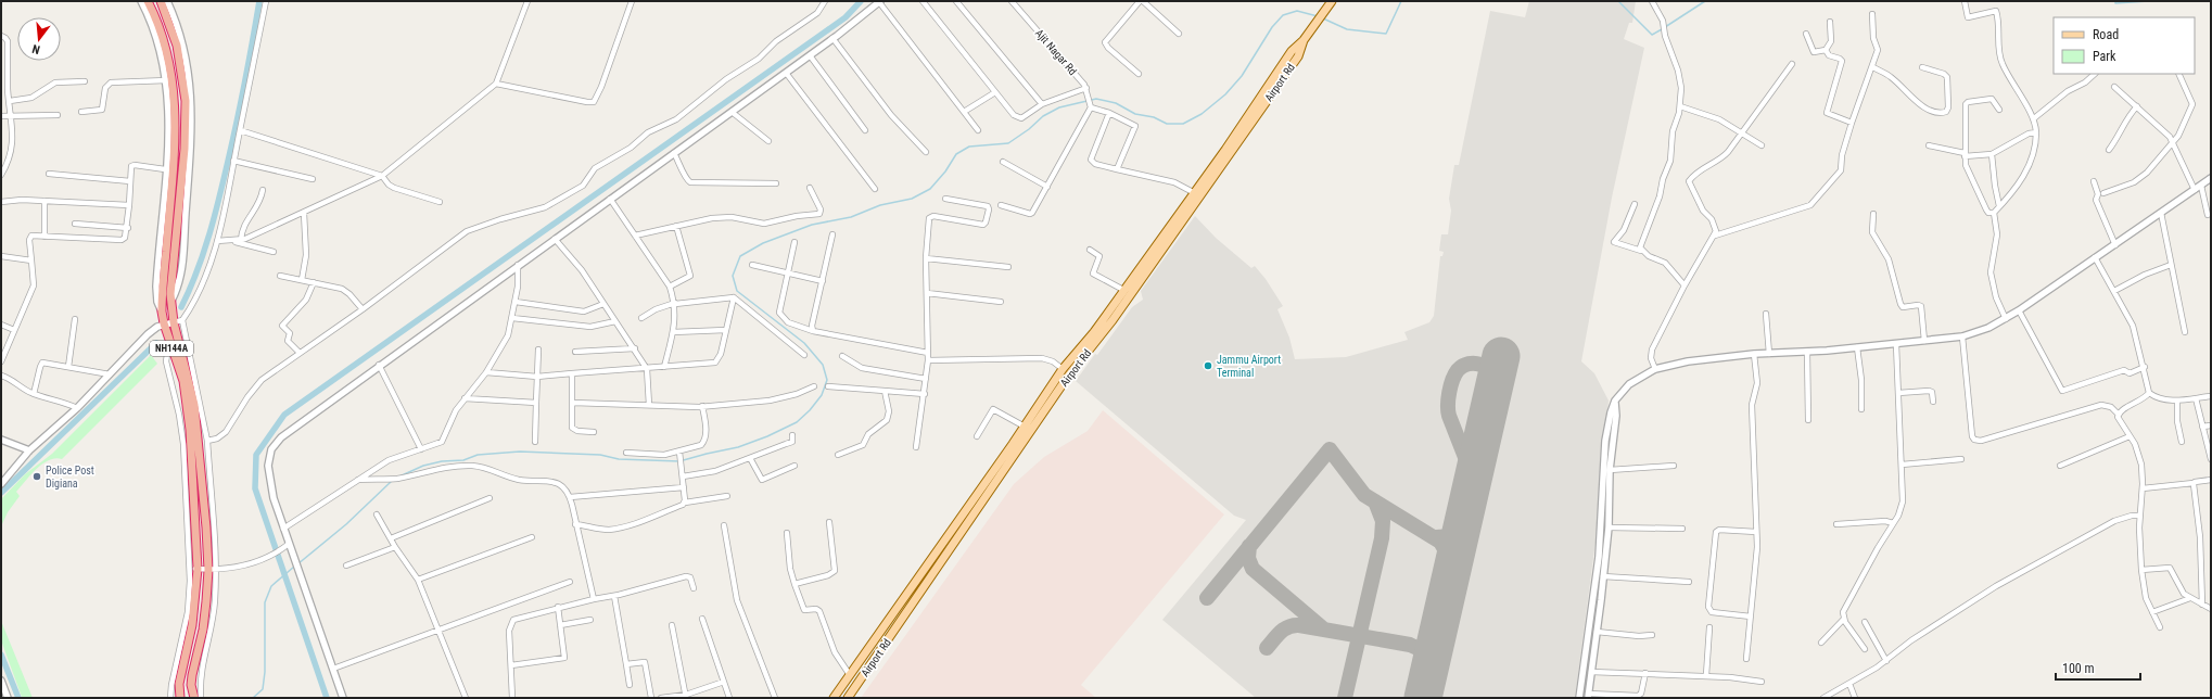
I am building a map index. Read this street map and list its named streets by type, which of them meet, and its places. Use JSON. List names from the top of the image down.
{
  "streets": {
    "highway": ["NH144A"],
    "main road": ["Airport Rd"],
    "street": ["Ajit Nagar Rd"]
  },
  "places": ["Jammu Airport Terminal", "Police Post Digiana"],
  "legend": ["Road", "Park"],
  "scale_bar": "100 m",
  "north": "bottom"
}
